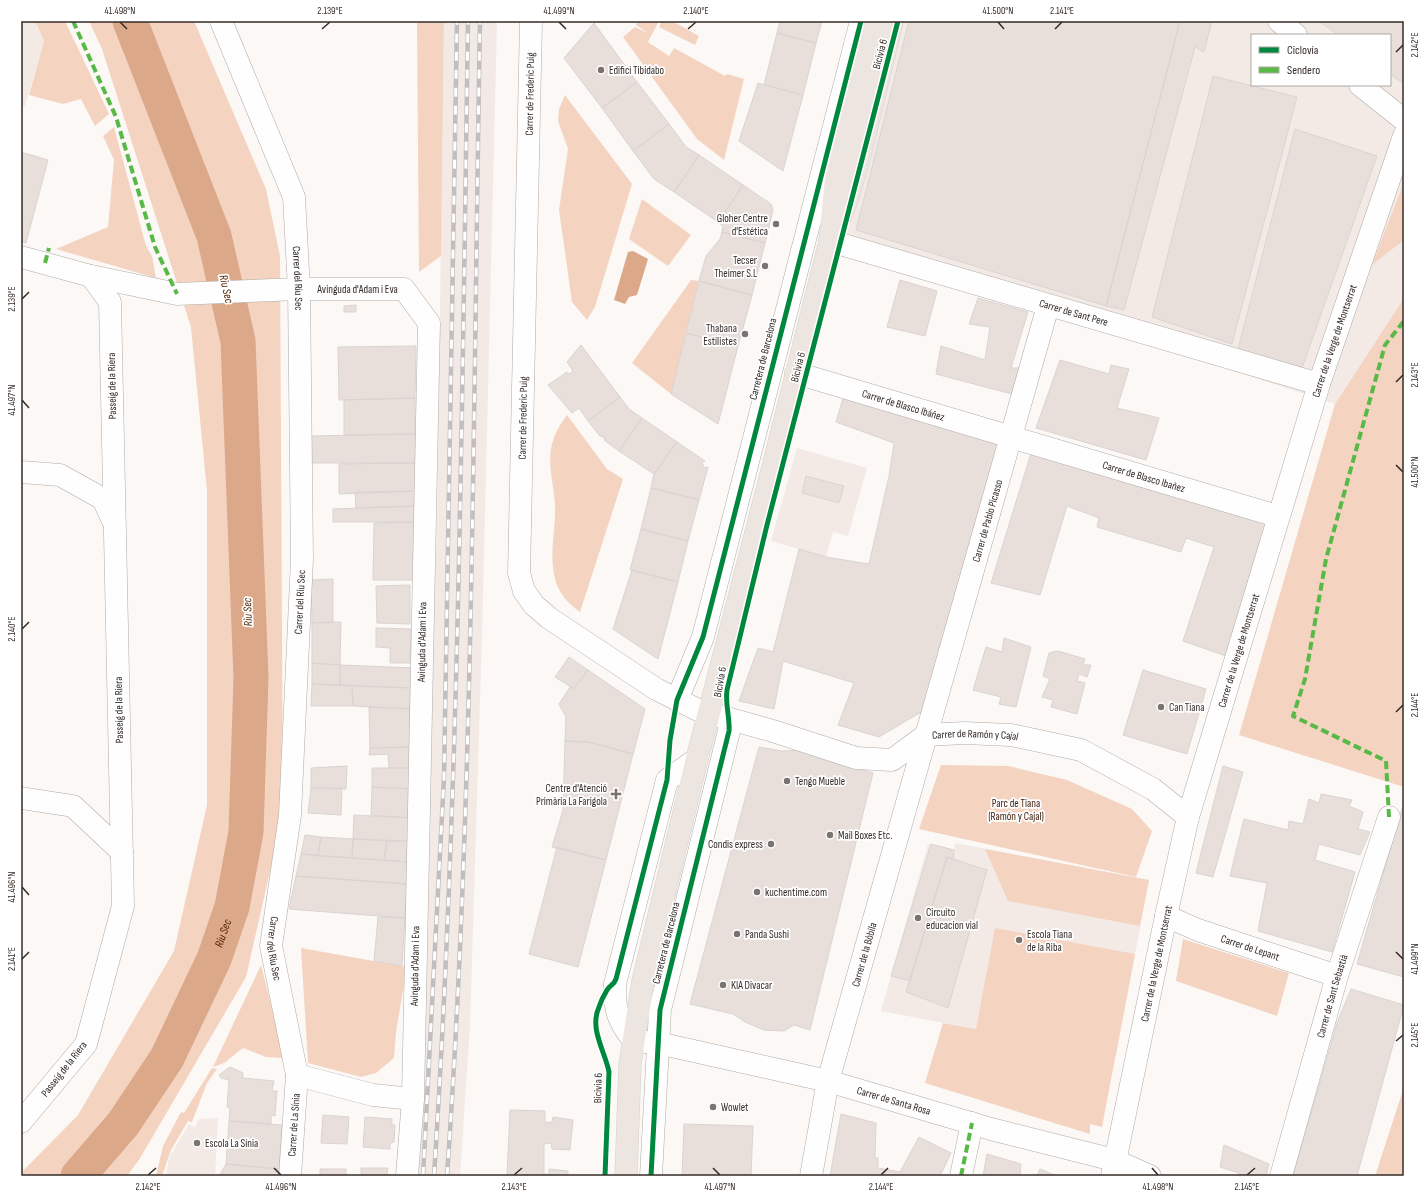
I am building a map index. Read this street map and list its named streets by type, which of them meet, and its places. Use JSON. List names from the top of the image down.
{
  "streets": {
    "main road": ["Carretera de Barcelona"],
    "street": [
      "Carrer de Frederic Puig",
      "Carrer del Riu Sec",
      "Avinguda d'Adam i Eva",
      "Carrer de Sant Pere",
      "Carrer de la Verge de Montserrat",
      "Passeig de la Riera",
      "Carrer de Blasco Ibáñez",
      "Carrer de Blasco Ibañez",
      "Carrer de Pablo Picasso",
      "Carrer de Ramón y Cajal",
      "Carrer de Lepant",
      "Carrer de la Bòbila",
      "Carrer de Sant Sebastià",
      "Carrer de Santa Rosa",
      "Carrer de La Sínia"
    ],
    "cycle path": ["Bicivia 6"]
  },
  "crossings": [
    ["Carrer de Frederic Puig", "Carretera de Barcelona"],
    ["Carrer de Frederic Puig", "Carrer de Ramón y Cajal"],
    ["Carrer del Riu Sec", "Avinguda d'Adam i Eva"],
    ["Carrer del Riu Sec", "Carrer de La Sínia"],
    ["Carrer de Sant Pere", "Carrer de la Verge de Montserrat"],
    ["Carrer de Sant Pere", "Carretera de Barcelona"],
    ["Carrer de Sant Pere", "Carrer de Pablo Picasso"],
    ["Carrer de la Verge de Montserrat", "Carrer de Blasco Ibañez"],
    ["Carrer de la Verge de Montserrat", "Carrer de Ramón y Cajal"],
    ["Carrer de la Verge de Montserrat", "Carrer de Lepant"],
    ["Carrer de la Verge de Montserrat", "Carrer de Santa Rosa"],
    ["Carretera de Barcelona", "Carrer de Blasco Ibáñez"],
    ["Carretera de Barcelona", "Carrer de Ramón y Cajal"],
    ["Carretera de Barcelona", "Carrer de Santa Rosa"],
    ["Carrer de Blasco Ibáñez", "Carrer de Blasco Ibañez"],
    ["Carrer de Blasco Ibáñez", "Carrer de Pablo Picasso"],
    ["Carrer de Blasco Ibañez", "Carrer de Pablo Picasso"],
    ["Carrer de Pablo Picasso", "Carrer de Ramón y Cajal"],
    ["Carrer de Pablo Picasso", "Carrer de la Bòbila"],
    ["Carrer de Ramón y Cajal", "Carrer de la Bòbila"],
    ["Carrer de Lepant", "Carrer de Sant Sebastià"],
    ["Carrer de la Bòbila", "Carrer de Santa Rosa"]
  ],
  "water": ["Riu Sec"],
  "parks": ["Parc de Tiana (Ramón y Cajal)"],
  "places": {
    "other": [
      "Edifici Tibidabo",
      "Gloher Centre d'Estética",
      "Tecser Theimer S.L",
      "Thabana Estilistes",
      "Can Tiana",
      "Tengo Mueble",
      "Mail Boxes Etc.",
      "Condis express",
      "kuchentime.com",
      "Circuito educacion vial",
      "Panda Sushi",
      "Escola Tiana de la Riba",
      "KIA Divacar",
      "Wowlet",
      "Escola La Sínia"
    ],
    "health": ["Centre d'Atenció Primària La Farigola"]
  },
  "legend": ["Ciclovía", "Sendero"],
  "coordinates": [
    "41.498°N",
    "2.139°E",
    "41.499°N",
    "2.140°E",
    "41.500°N",
    "2.141°E",
    "2.142°E",
    "2.143°E",
    "41.497°N",
    "2.144°E",
    "41.496°N",
    "2.145°E"
  ]
}
